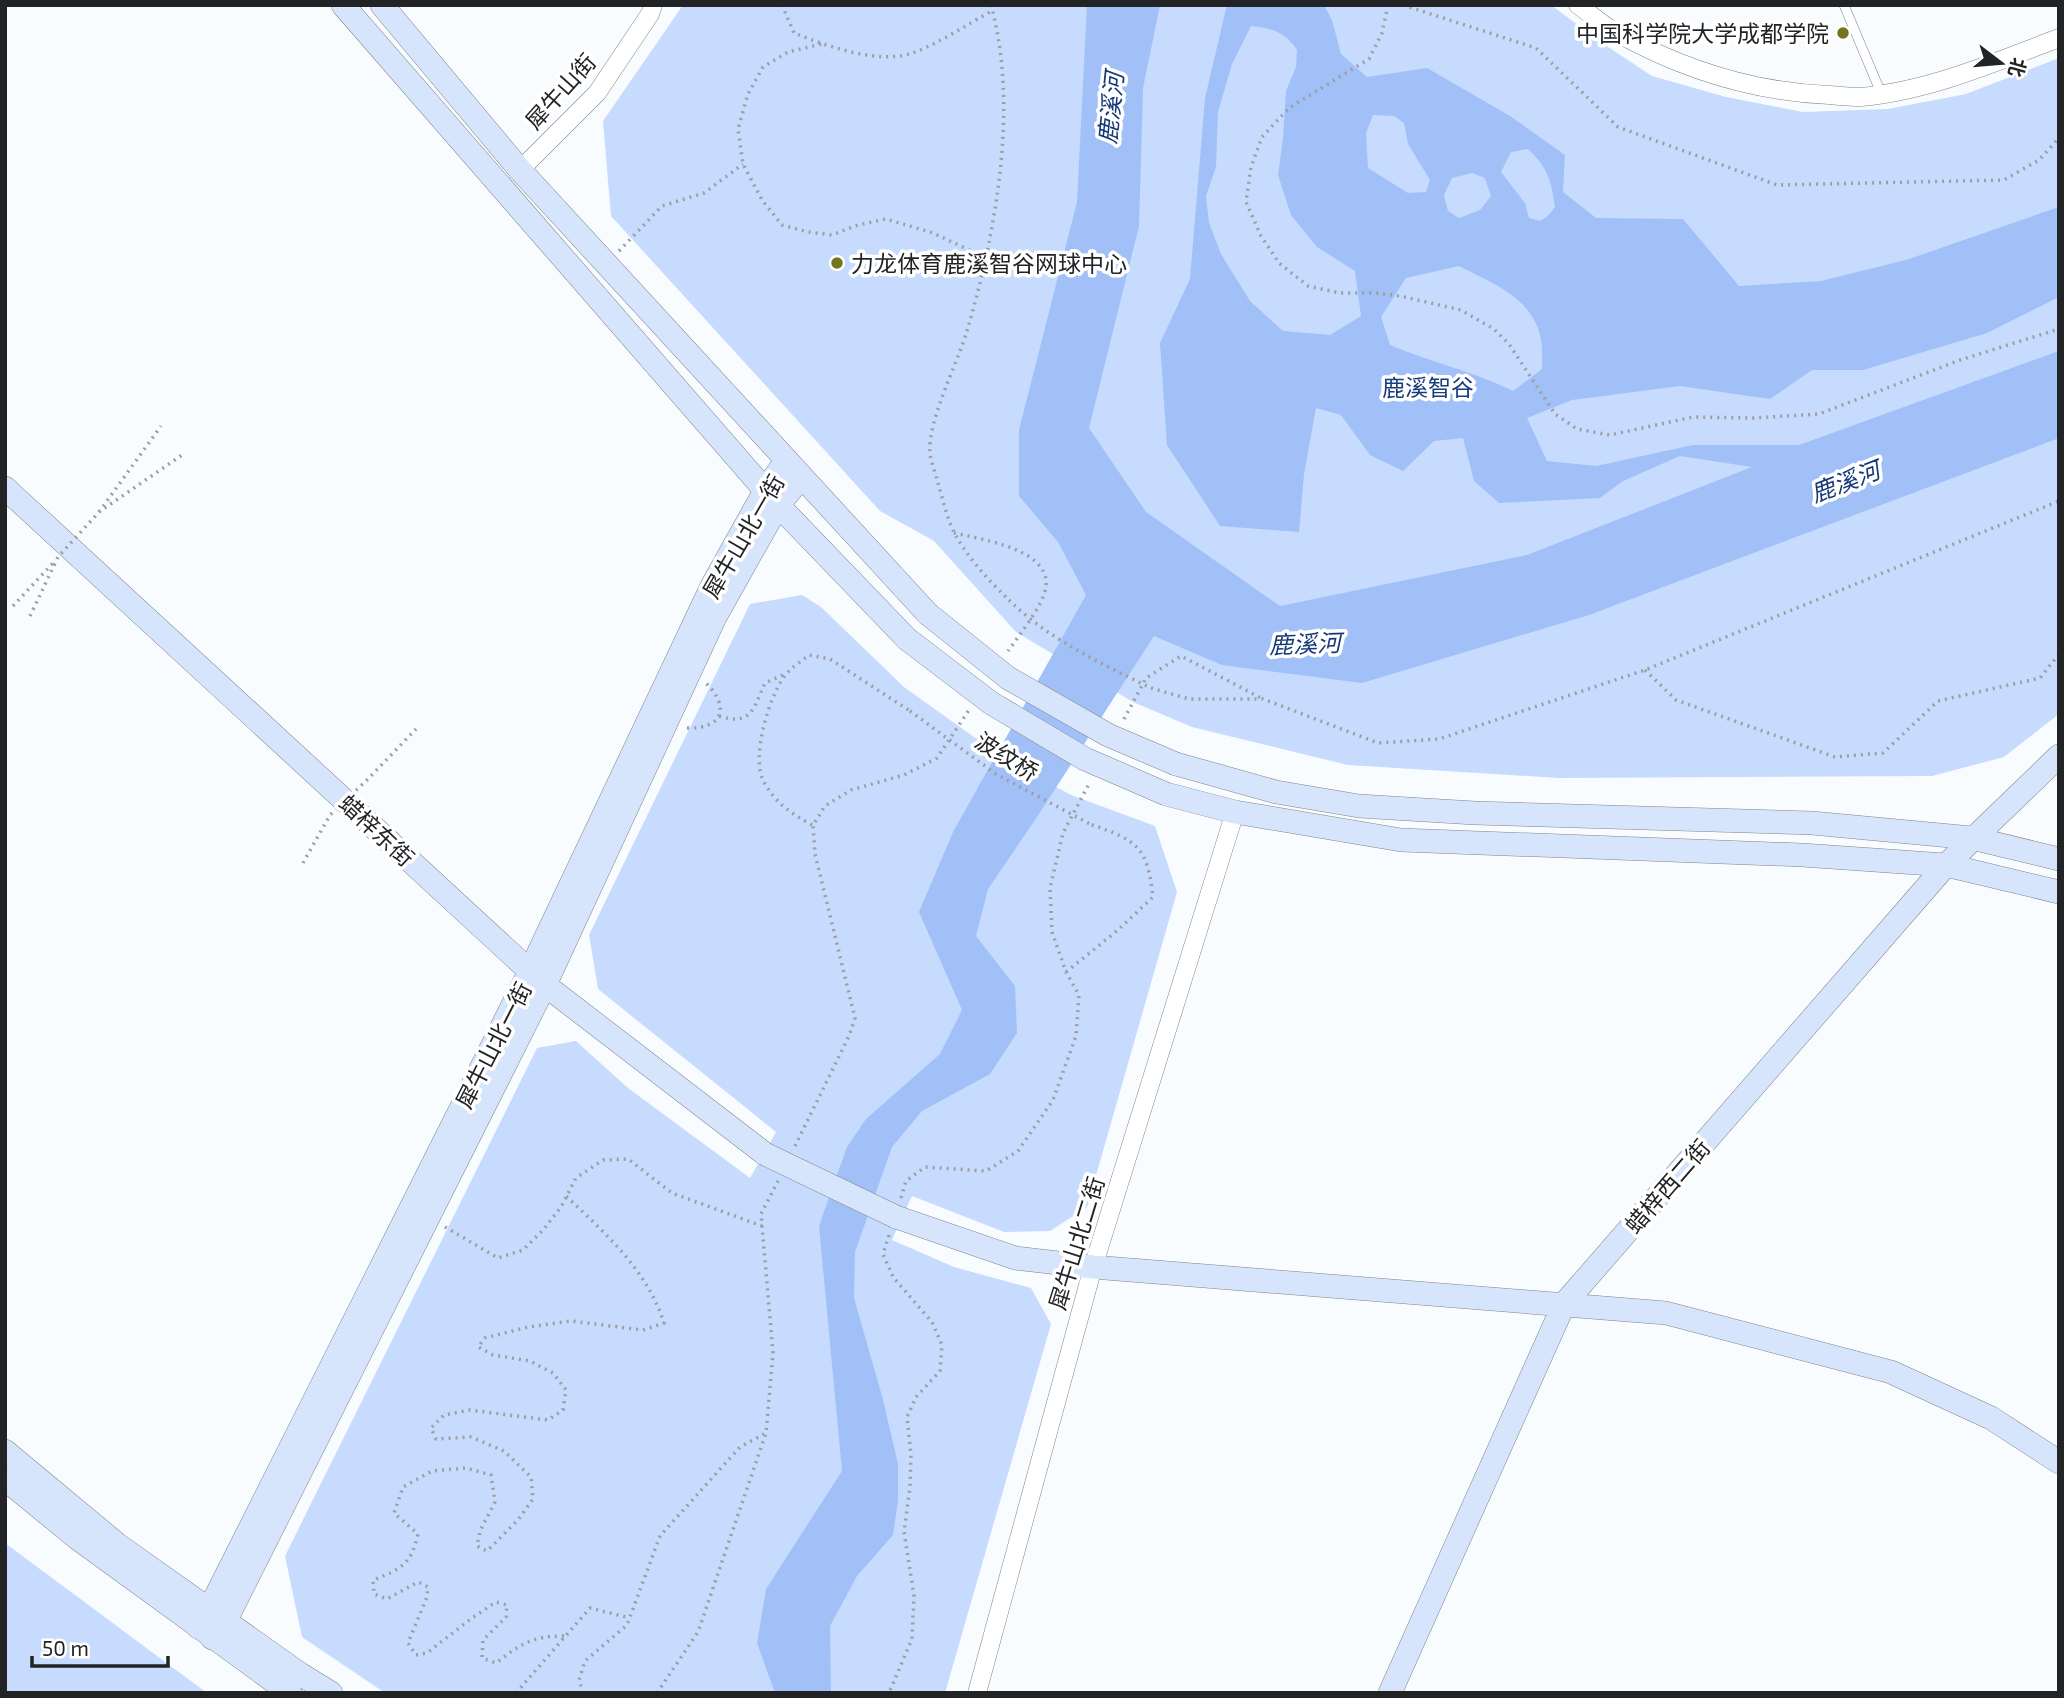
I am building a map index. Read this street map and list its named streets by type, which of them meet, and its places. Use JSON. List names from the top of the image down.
{
  "streets": {
    "street": [
      "犀牛山街",
      "犀牛山北一街",
      "蜡梓东街",
      "蜡梓西二街",
      "犀牛山北二街"
    ],
    "path": ["波纹桥"]
  },
  "crossings": [
    ["犀牛山北一街", "蜡梓东街"],
    ["蜡梓东街", "蜡梓西二街"],
    ["蜡梓东街", "犀牛山北二街"]
  ],
  "water": ["鹿溪河"],
  "parks": ["鹿溪智谷"],
  "places": ["中国科学院大学成都学院", "力龙体育鹿溪智谷网球中心"],
  "scale_bar": "50 m",
  "north": "right"
}
